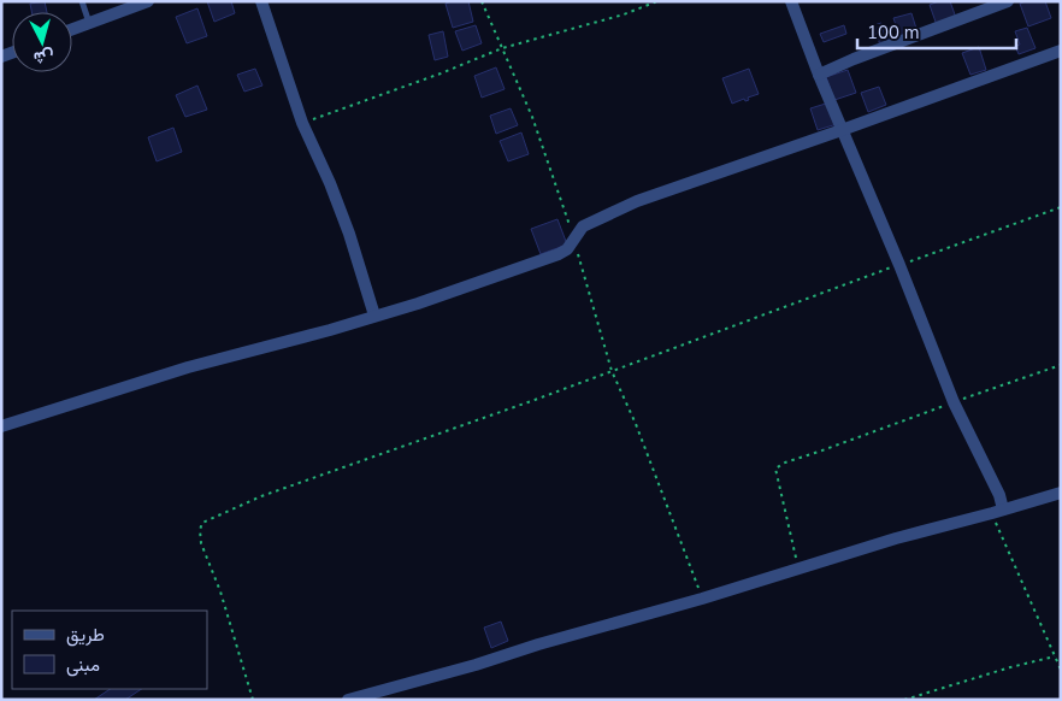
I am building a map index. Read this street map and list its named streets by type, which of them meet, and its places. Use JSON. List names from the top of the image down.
{
  "legend": ["طريق", "مبنى"],
  "scale_bar": "100 m",
  "north": "bottom"
}
